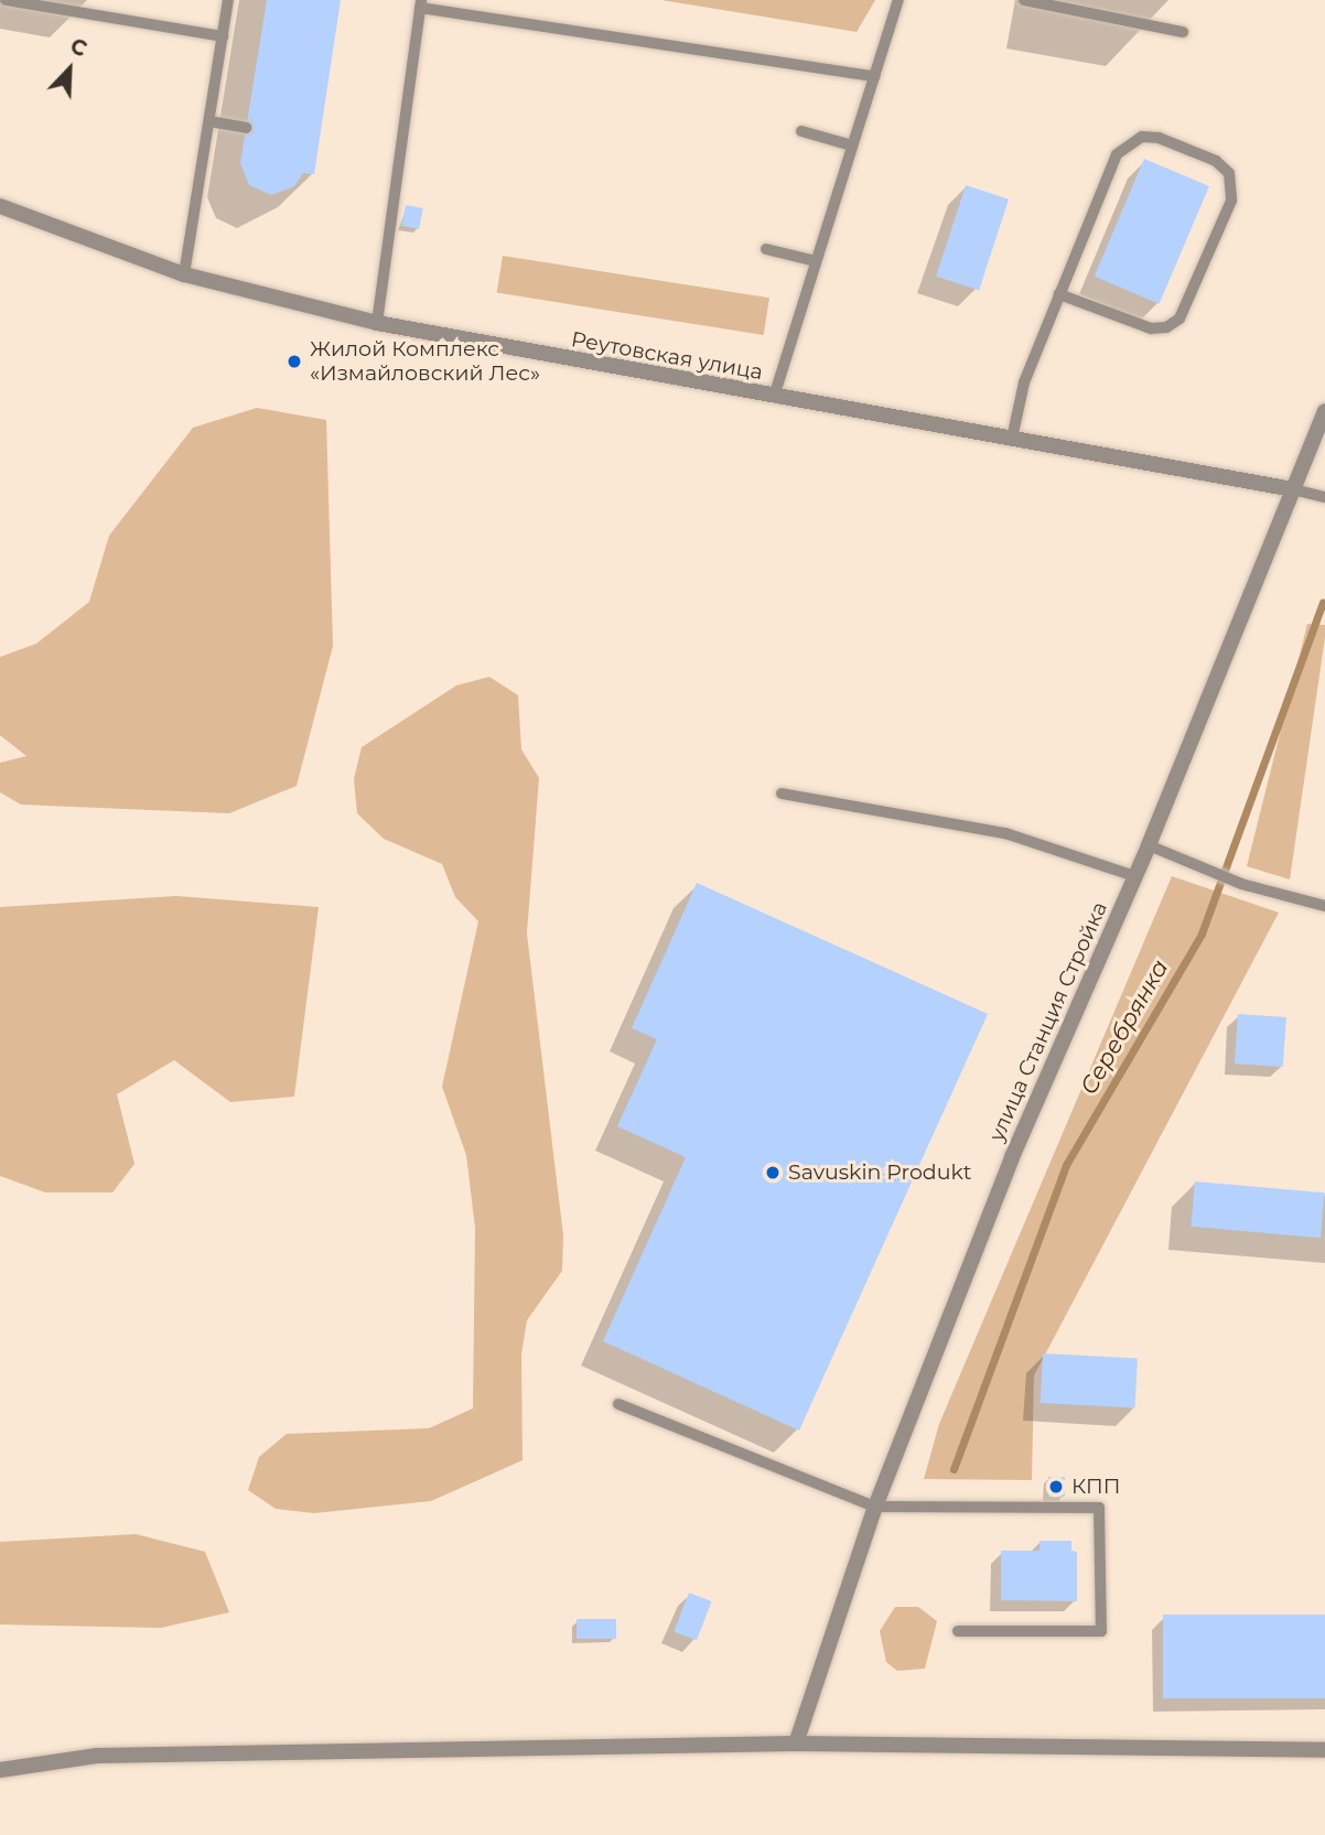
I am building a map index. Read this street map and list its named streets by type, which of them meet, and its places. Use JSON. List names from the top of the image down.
{
  "streets": {
    "street": ["Реутовская улица", "улица Станция Стройка"]
  },
  "crossings": [
    ["Реутовская улица", "улица Станция Стройка"]
  ],
  "water": ["Серебрянка"],
  "places": ["Жилой Комплекс «Измайловский Лес»", "Savuskin Produkt", "КПП"],
  "north": "top right"
}
